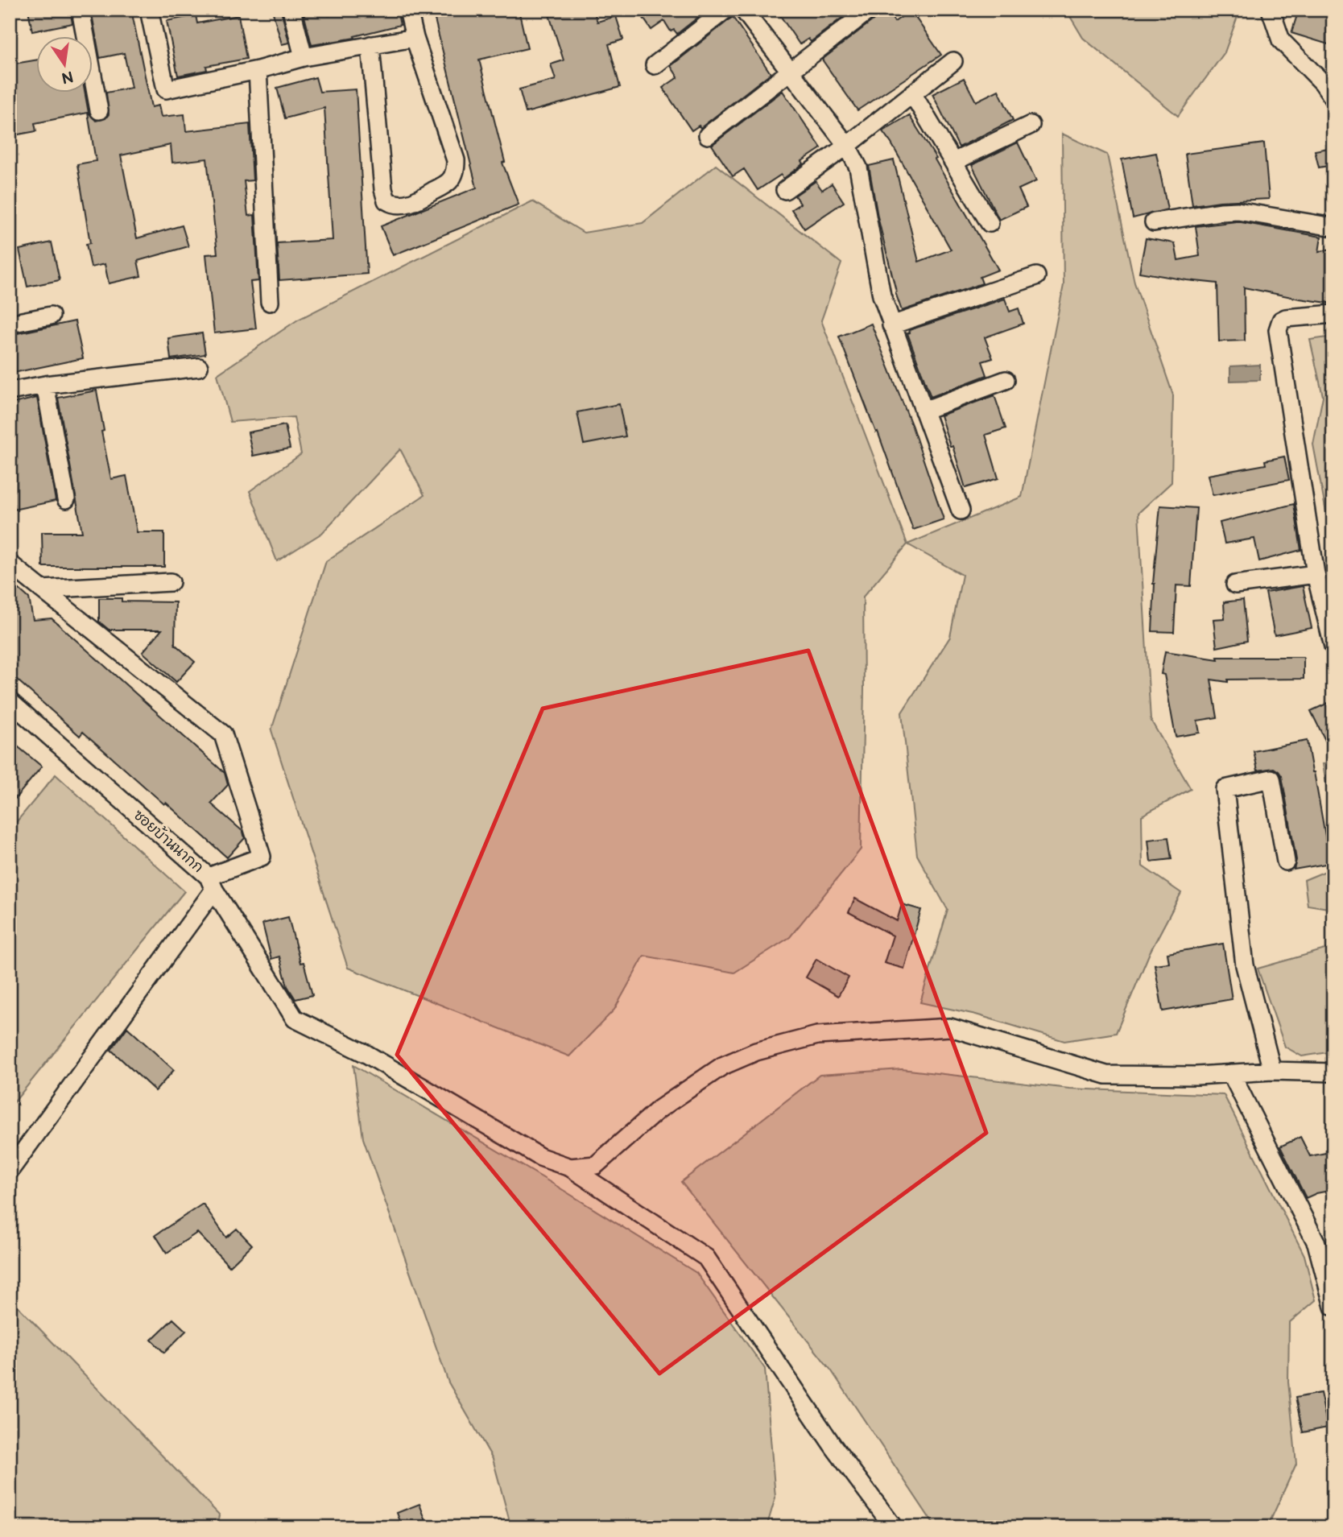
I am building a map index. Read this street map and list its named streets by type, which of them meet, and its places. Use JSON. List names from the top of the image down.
{
  "streets": {
    "street": ["ซอยบ้านนากก"]
  },
  "north": "bottom"
}
